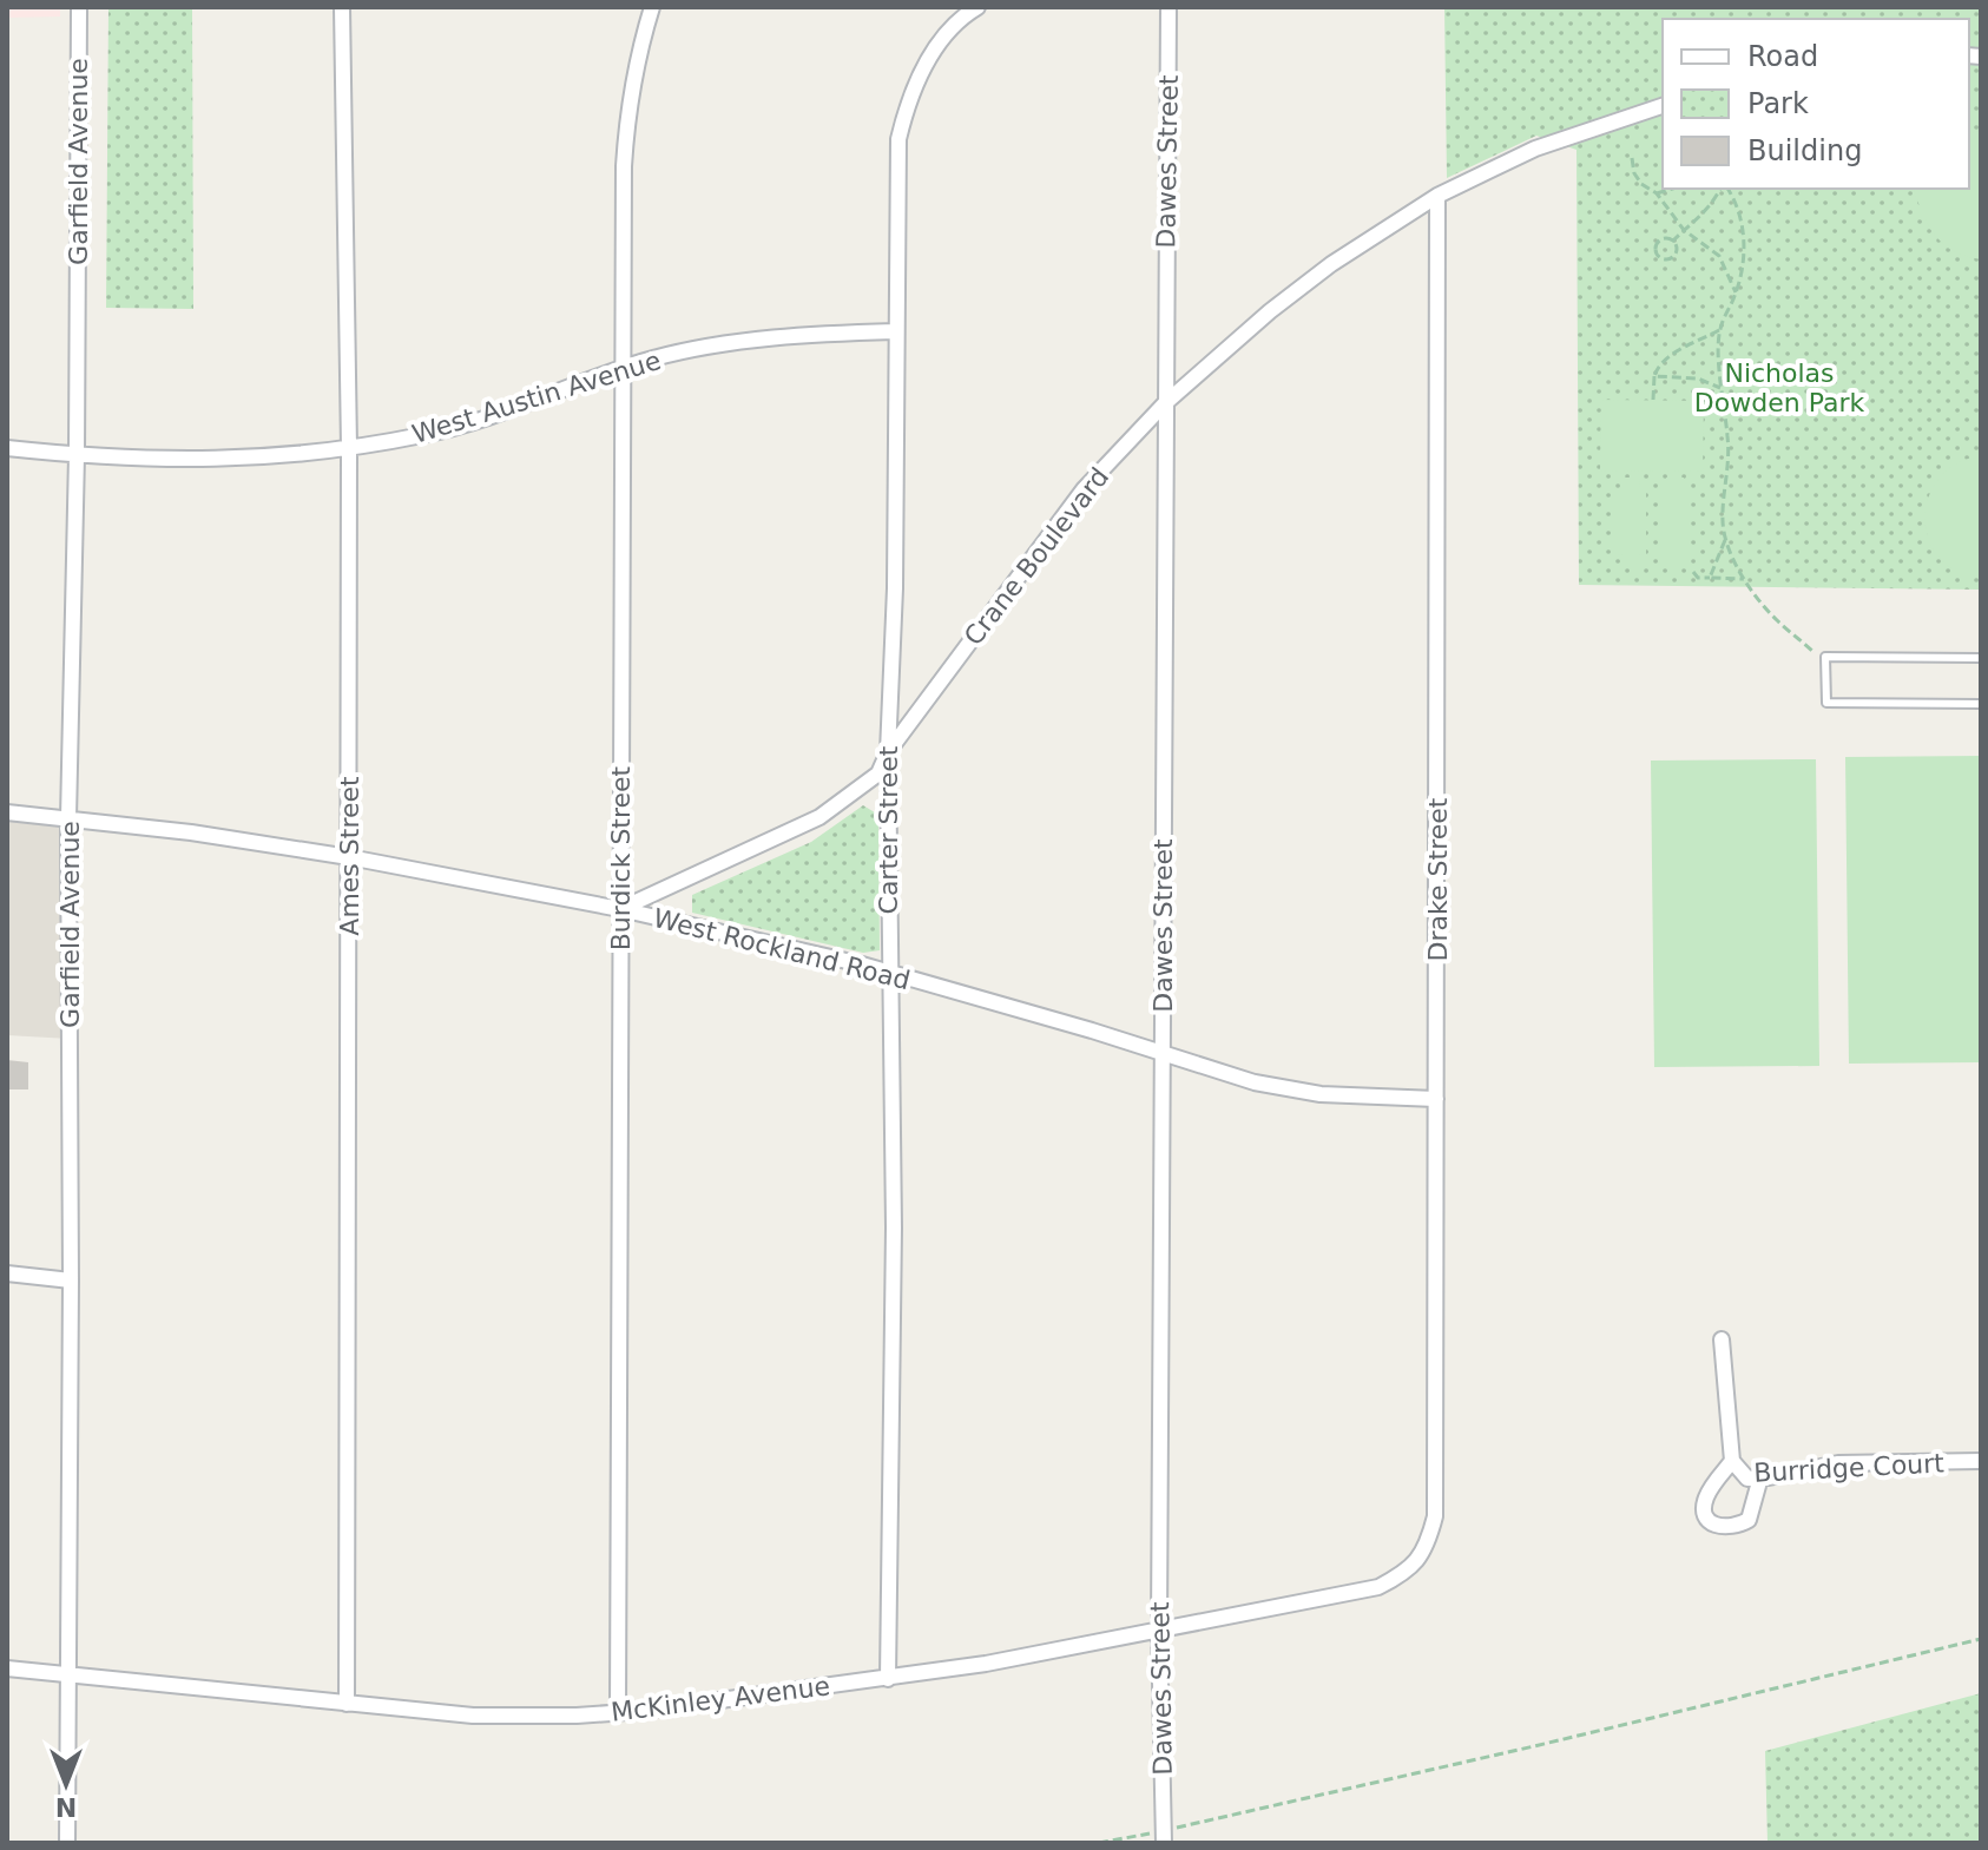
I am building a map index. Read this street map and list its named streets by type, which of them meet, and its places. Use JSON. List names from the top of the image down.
{
  "streets": {
    "street": [
      "Garfield Avenue",
      "Dawes Street",
      "West Austin Avenue",
      "Crane Boulevard",
      "Carter Street",
      "Ames Street",
      "Burdick Street",
      "Drake Street",
      "West Rockland Road",
      "Burridge Court",
      "McKinley Avenue"
    ]
  },
  "crossings": [
    ["Garfield Avenue", "West Austin Avenue"],
    ["Garfield Avenue", "West Rockland Road"],
    ["Garfield Avenue", "McKinley Avenue"],
    ["Dawes Street", "Crane Boulevard"],
    ["Dawes Street", "West Rockland Road"],
    ["Dawes Street", "McKinley Avenue"],
    ["West Austin Avenue", "Carter Street"],
    ["West Austin Avenue", "Ames Street"],
    ["West Austin Avenue", "Burdick Street"],
    ["Crane Boulevard", "Carter Street"],
    ["Crane Boulevard", "Burdick Street"],
    ["Crane Boulevard", "Drake Street"],
    ["Crane Boulevard", "West Rockland Road"],
    ["Carter Street", "West Rockland Road"],
    ["Carter Street", "McKinley Avenue"],
    ["Ames Street", "West Rockland Road"],
    ["Ames Street", "McKinley Avenue"],
    ["Burdick Street", "West Rockland Road"],
    ["Burdick Street", "McKinley Avenue"],
    ["Drake Street", "West Rockland Road"],
    ["Drake Street", "McKinley Avenue"]
  ],
  "parks": ["Nicholas Dowden Park"],
  "legend": ["Road", "Park", "Building"],
  "north": "bottom"
}
